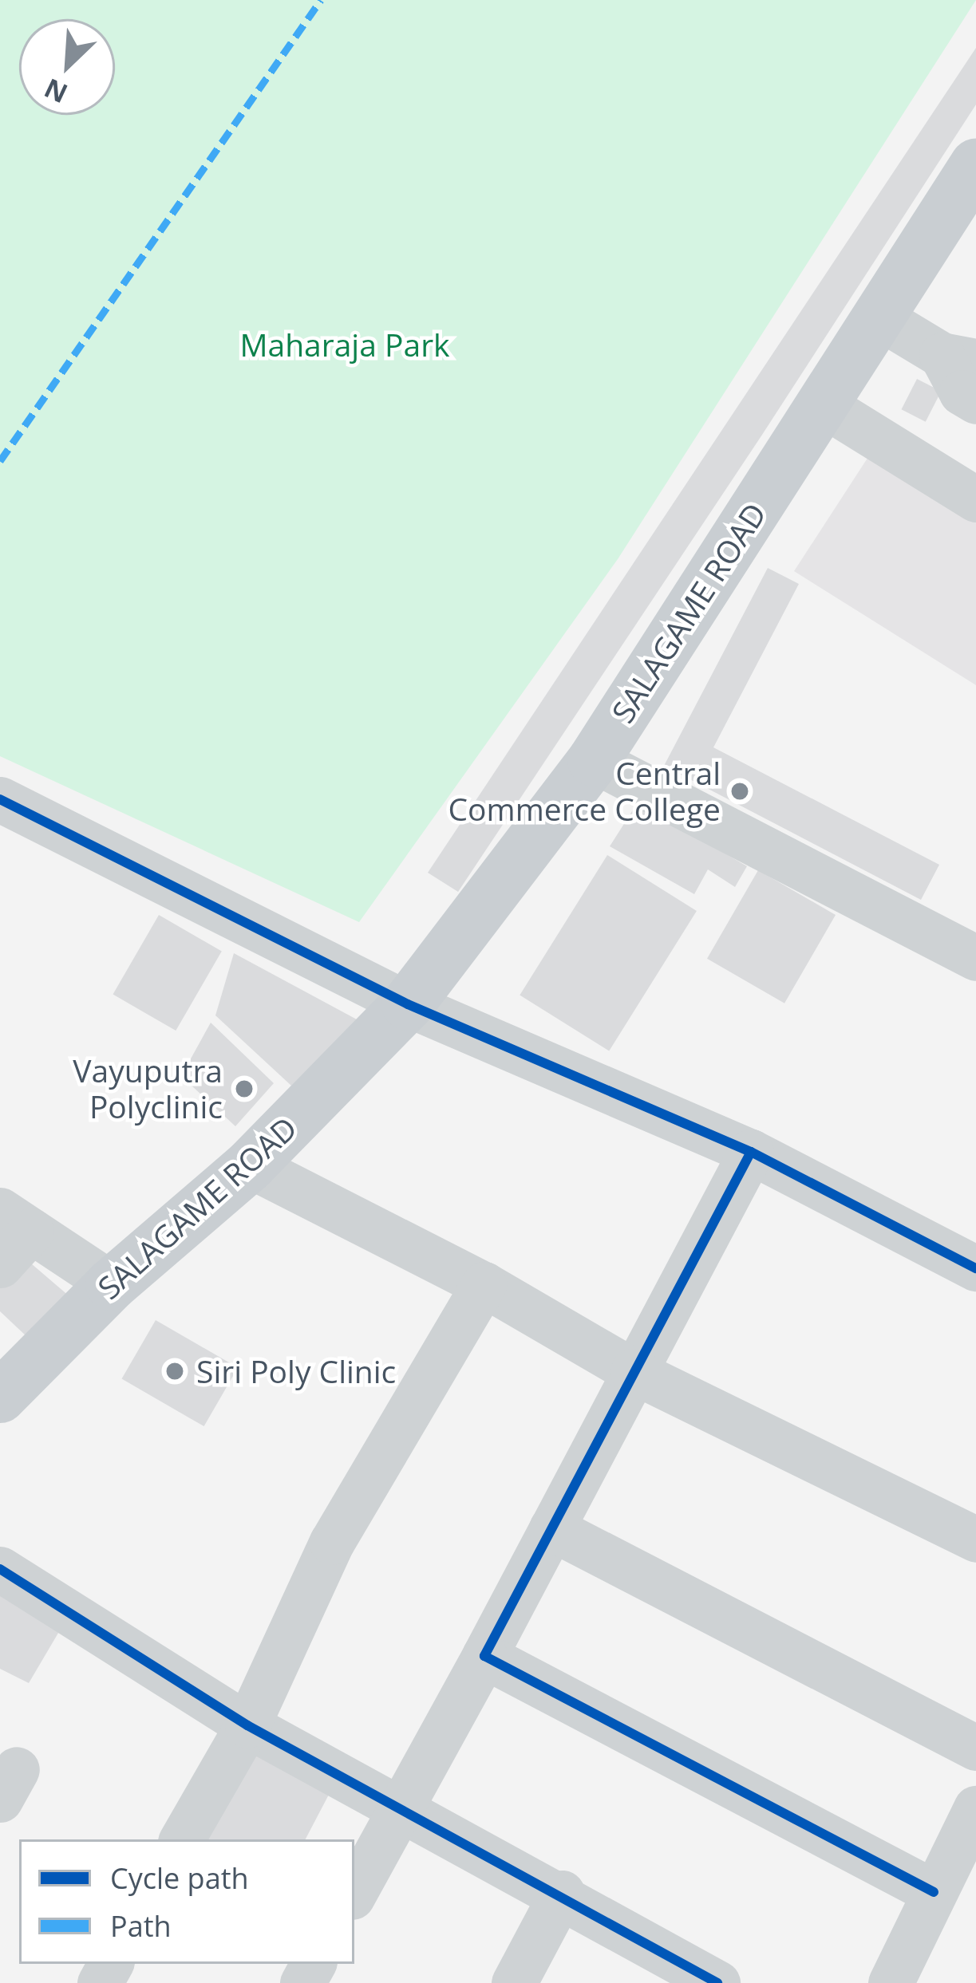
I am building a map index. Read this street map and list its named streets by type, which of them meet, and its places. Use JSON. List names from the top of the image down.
{
  "streets": {
    "main road": ["SALAGAME ROAD"]
  },
  "parks": ["Maharaja Park"],
  "places": ["Central Commerce College", "Vayuputra Polyclinic", "Siri Poly Clinic"],
  "legend": ["Cycle path", "Path"],
  "north": "bottom left"
}
